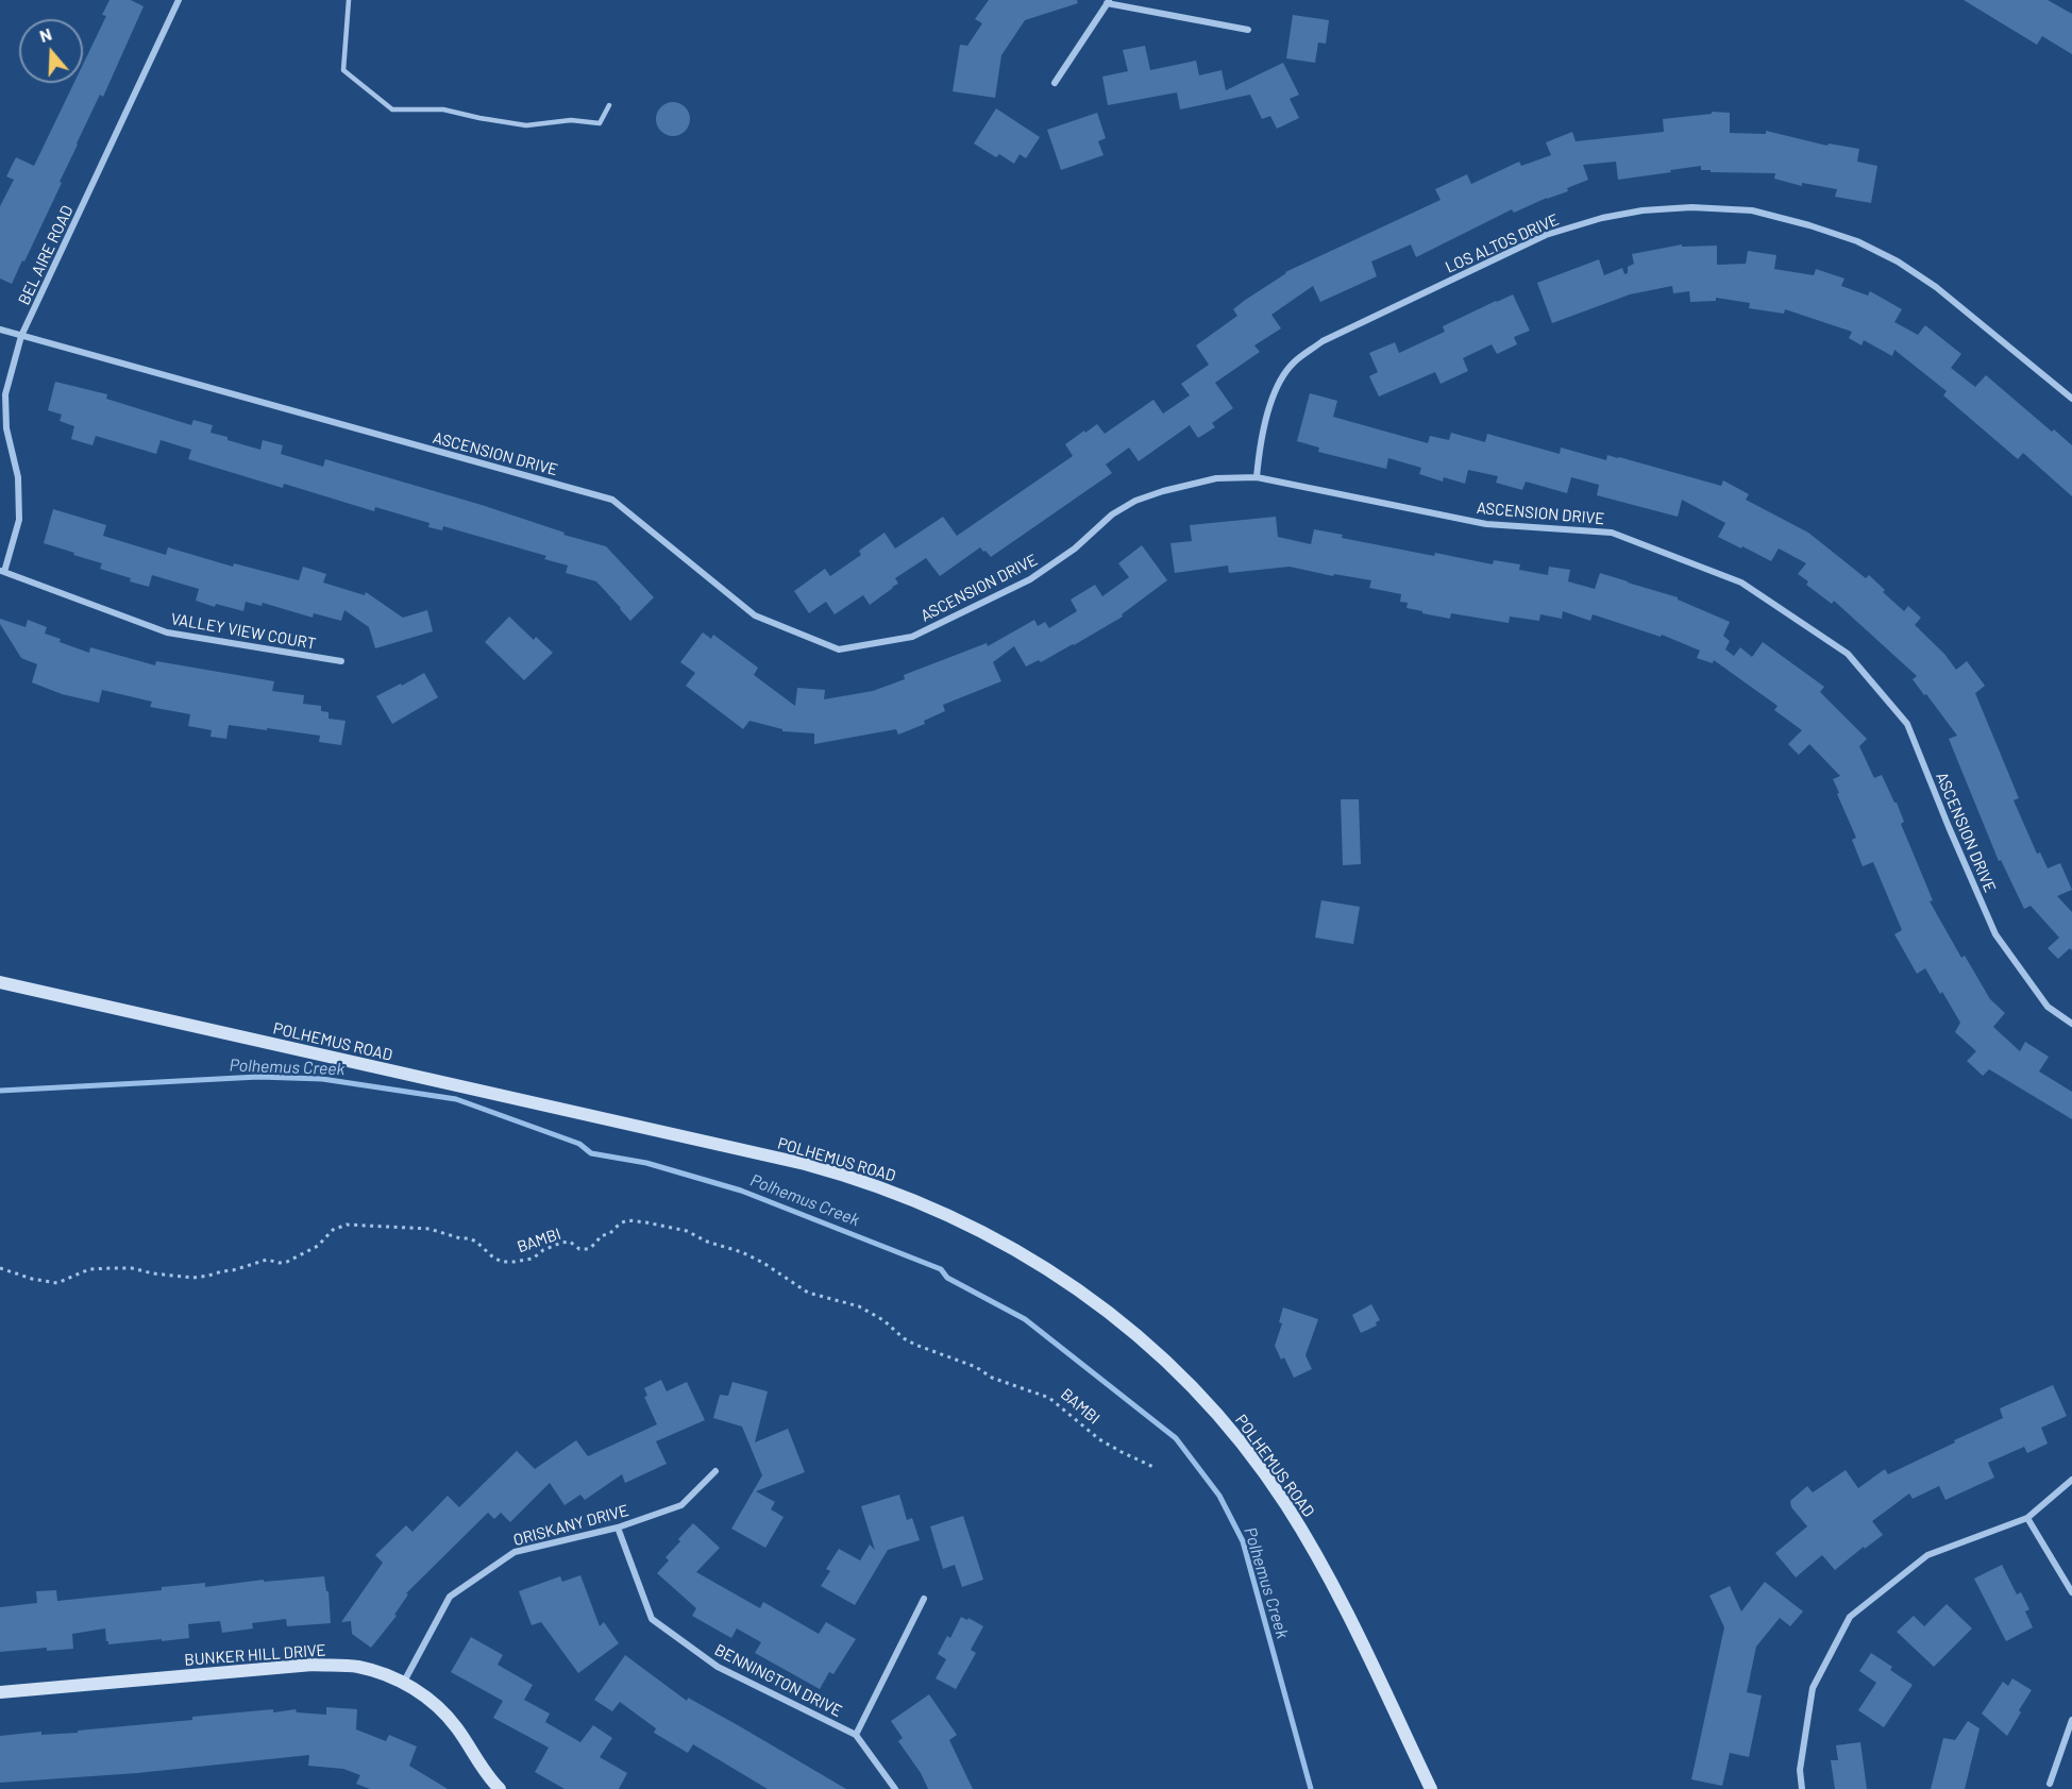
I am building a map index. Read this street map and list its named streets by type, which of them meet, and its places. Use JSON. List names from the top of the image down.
{
  "streets": {
    "main road": ["POLHEMUS ROAD", "BUNKER HILL DRIVE"],
    "street": [
      "LOS ALTOS DRIVE",
      "BEL AIRE ROAD",
      "ASCENSION DRIVE",
      "VALLEY VIEW COURT",
      "ORISKANY DRIVE",
      "BENNINGTON DRIVE"
    ],
    "path": ["BAMBI"]
  },
  "crossings": [
    ["LOS ALTOS DRIVE", "ASCENSION DRIVE"],
    ["BEL AIRE ROAD", "ASCENSION DRIVE"],
    ["BEL AIRE ROAD", "VALLEY VIEW COURT"],
    ["ORISKANY DRIVE", "BUNKER HILL DRIVE"],
    ["ORISKANY DRIVE", "BENNINGTON DRIVE"]
  ],
  "water": ["Polhemus Creek"],
  "north": "top"
}
